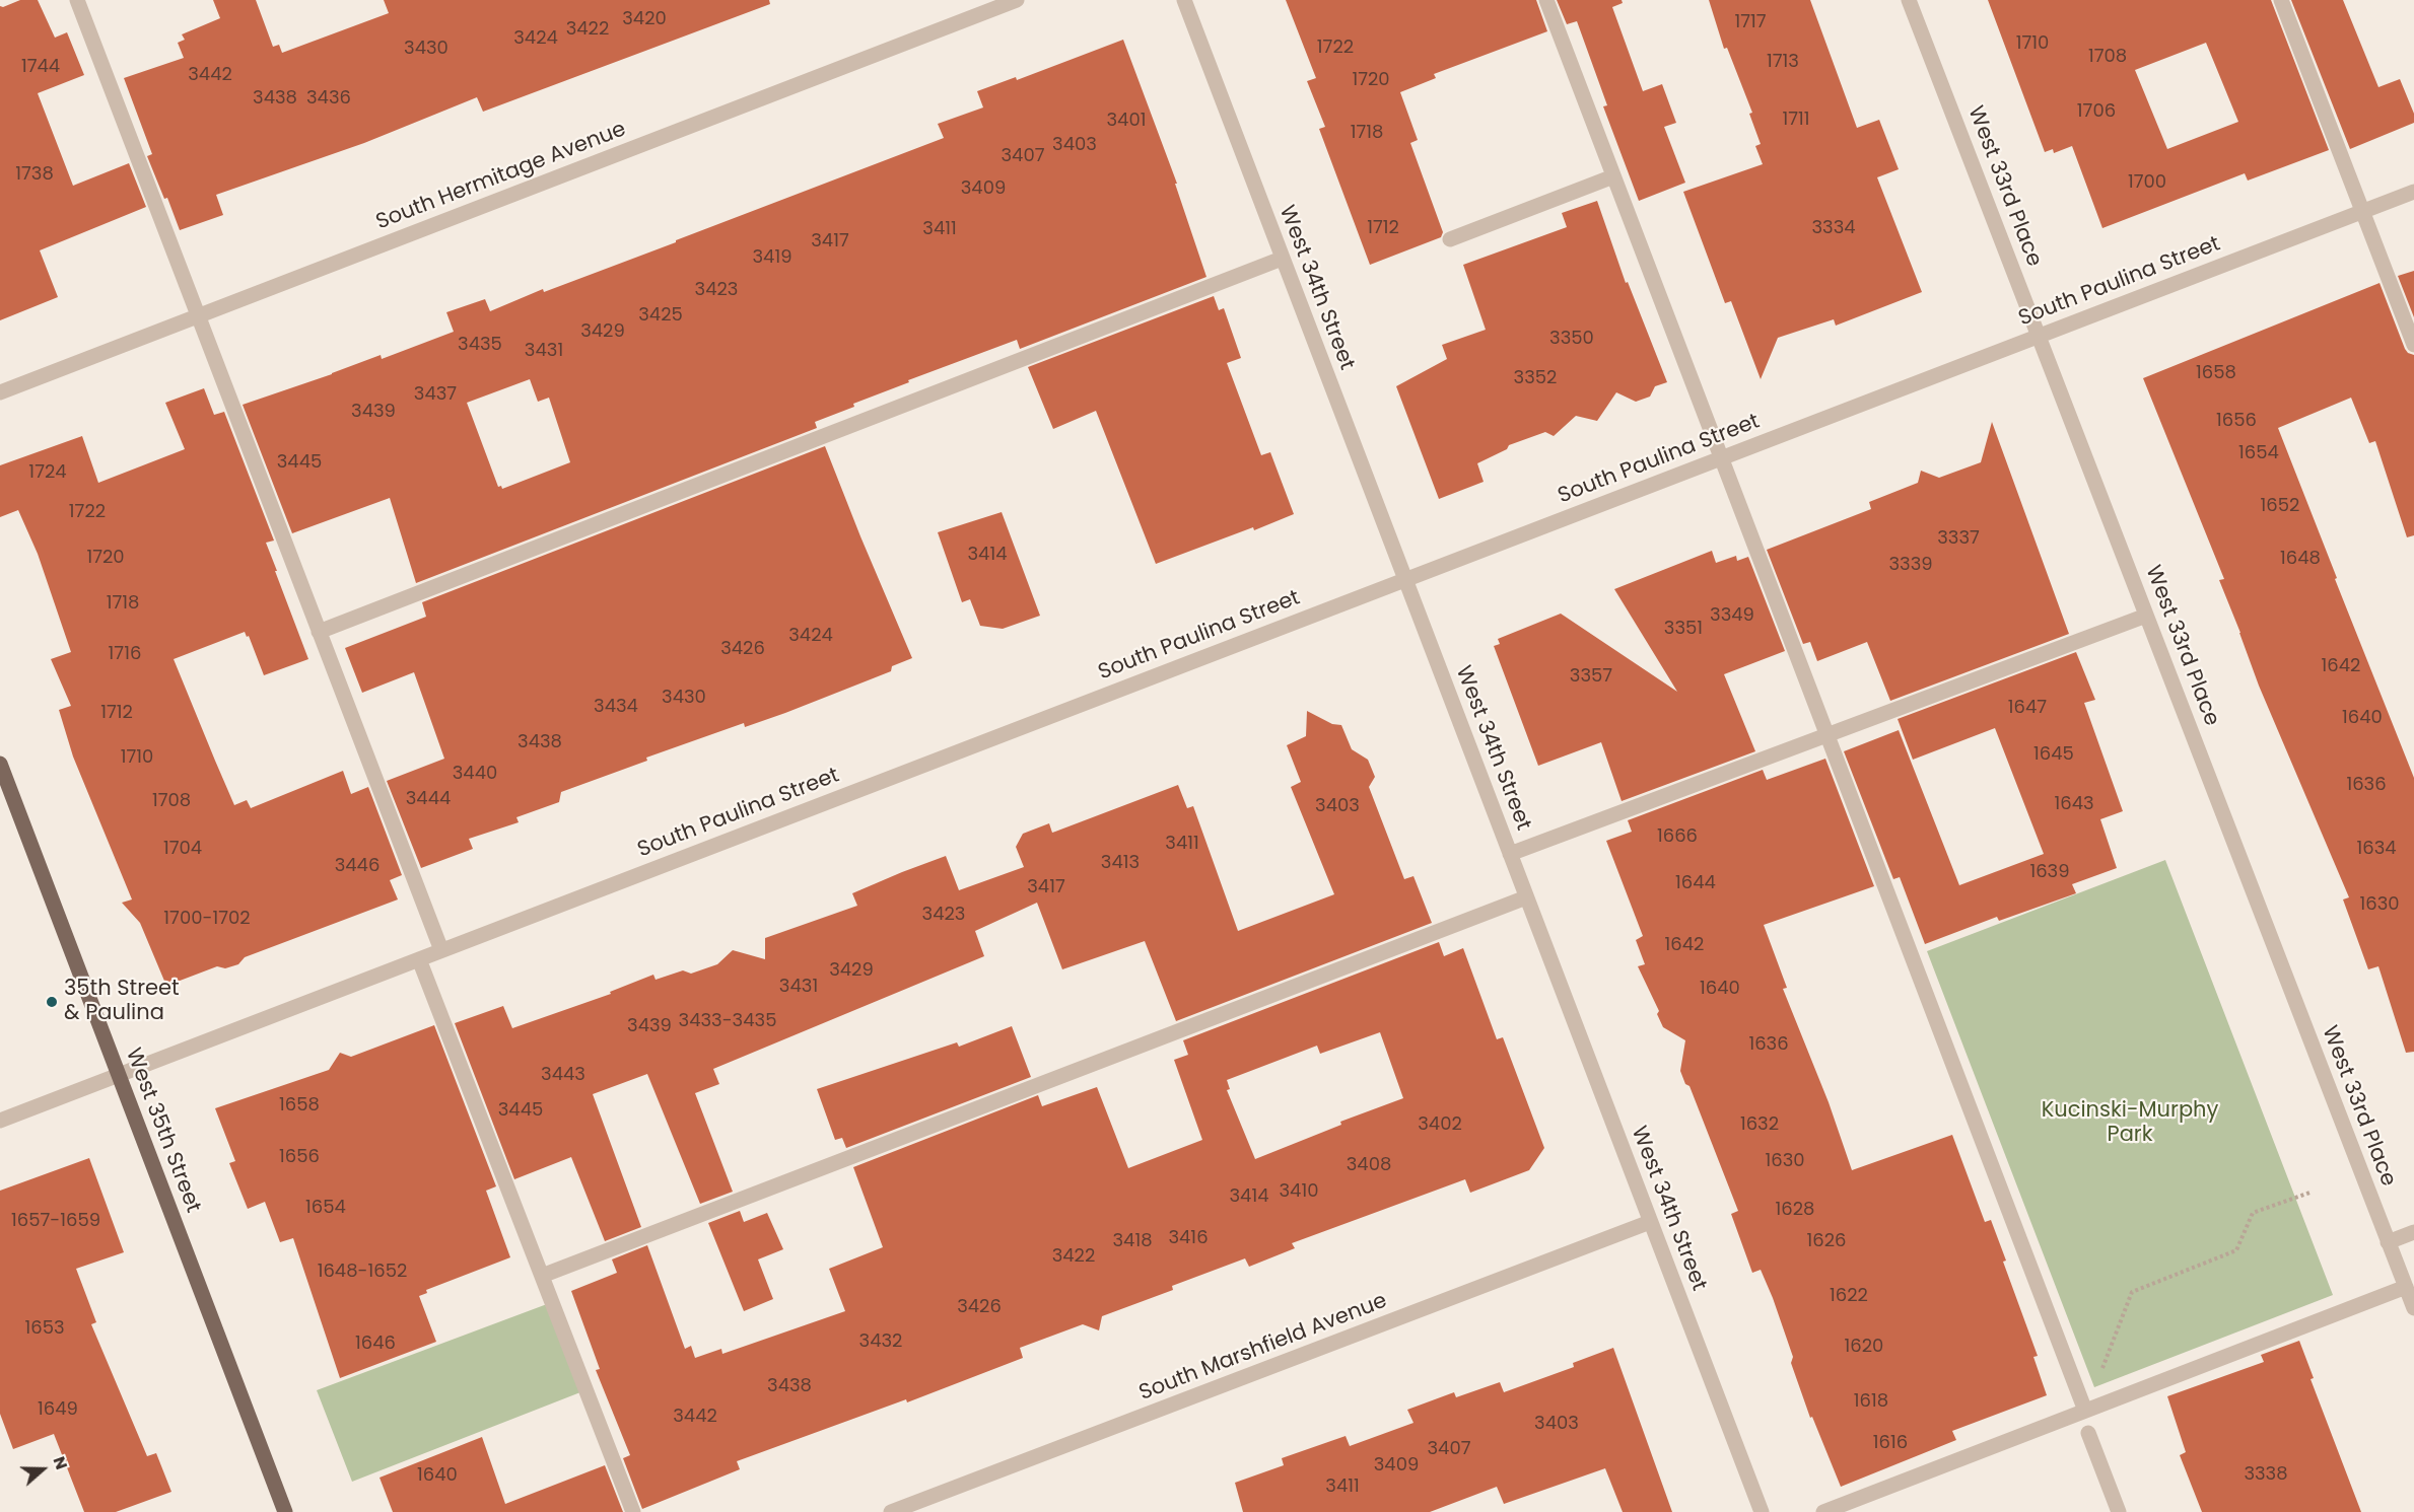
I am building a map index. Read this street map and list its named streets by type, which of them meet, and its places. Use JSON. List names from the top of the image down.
{
  "streets": {
    "main road": ["West 35th Street"],
    "street": [
      "South Hermitage Avenue",
      "West 33rd Place",
      "South Paulina Street",
      "West 34th Street",
      "South Marshfield Avenue"
    ]
  },
  "crossings": [
    ["West 33rd Place", "South Paulina Street"],
    ["South Paulina Street", "West 34th Street"],
    ["South Paulina Street", "West 35th Street"],
    ["West 34th Street", "South Marshfield Avenue"]
  ],
  "parks": ["Kucinski-Murphy Park"],
  "places": ["35th Street & Paulina"],
  "house_numbers": [
    "3420",
    "1717",
    "3422",
    "3424",
    "1710",
    "1722",
    "3430",
    "1708",
    "1713",
    "1744",
    "3442",
    "1720",
    "3438",
    "3436",
    "1706",
    "1711",
    "3401",
    "1718",
    "3403",
    "3407",
    "1738",
    "1700",
    "3409",
    "1712",
    "3334",
    "3411",
    "3417",
    "3419",
    "3423",
    "3425",
    "3429",
    "3350",
    "3435",
    "3431",
    "1658",
    "3352",
    "3437",
    "3439",
    "1656",
    "1654",
    "3445",
    "1724",
    "1652",
    "1722",
    "3337",
    "3414",
    "1720",
    "1648",
    "3339",
    "1718",
    "3349",
    "3351",
    "3424",
    "3426",
    "1716",
    "1642",
    "3357",
    "3430",
    "3434",
    "1647",
    "1712",
    "1640",
    "3438",
    "1645",
    "1710",
    "3440",
    "1636",
    "3444",
    "1708",
    "1643",
    "3403",
    "1666",
    "3411",
    "1704",
    "1634",
    "3413",
    "3446",
    "1639",
    "1644",
    "3417",
    "1630",
    "3423",
    "1700-1702",
    "1642",
    "3429",
    "3431",
    "1640",
    "3433-3435",
    "3439",
    "1636",
    "3443",
    "1658",
    "3445",
    "3402",
    "1632",
    "1656",
    "1630",
    "3408",
    "3410",
    "3414",
    "1654",
    "1628",
    "1657-1659",
    "3416",
    "3418",
    "1626",
    "3422",
    "1648-1652",
    "1622",
    "3426",
    "1653",
    "3432",
    "1646",
    "1620",
    "3438",
    "1618",
    "1649",
    "3442",
    "3403",
    "1616",
    "3407",
    "3409",
    "3338",
    "1640",
    "3411"
  ],
  "north": "right"
}
